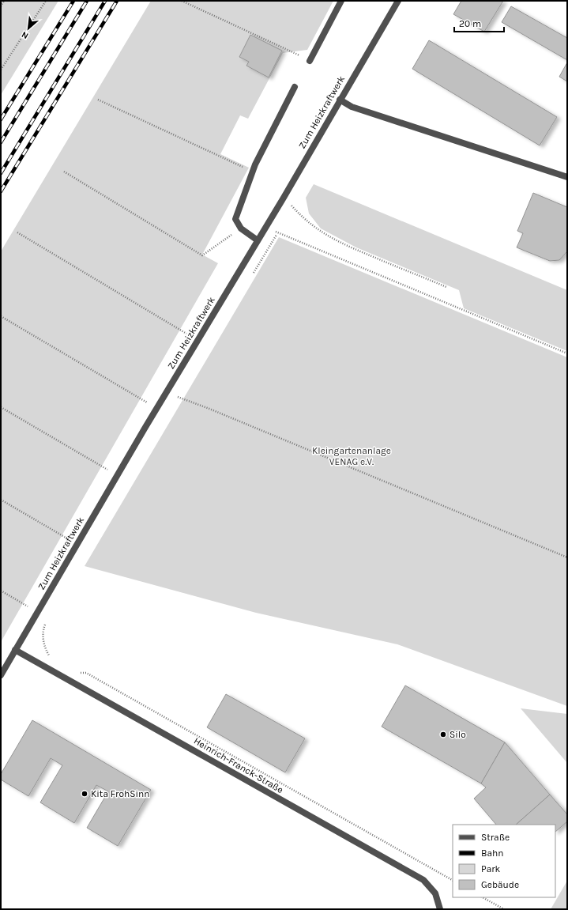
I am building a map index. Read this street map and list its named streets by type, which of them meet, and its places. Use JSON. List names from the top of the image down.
{
  "streets": {
    "street": ["Zum Heizkraftwerk", "Heinrich-Franck-Straße"]
  },
  "crossings": [
    ["Zum Heizkraftwerk", "Heinrich-Franck-Straße"]
  ],
  "parks": ["Kleingartenanlage VENAG e.V."],
  "places": ["Silo", "Kita FrohSinn"],
  "legend": [
    "Straße",
    "Bahn",
    "Park",
    "Gebäude"
  ],
  "scale_bar": "20 m",
  "north": "bottom left"
}
